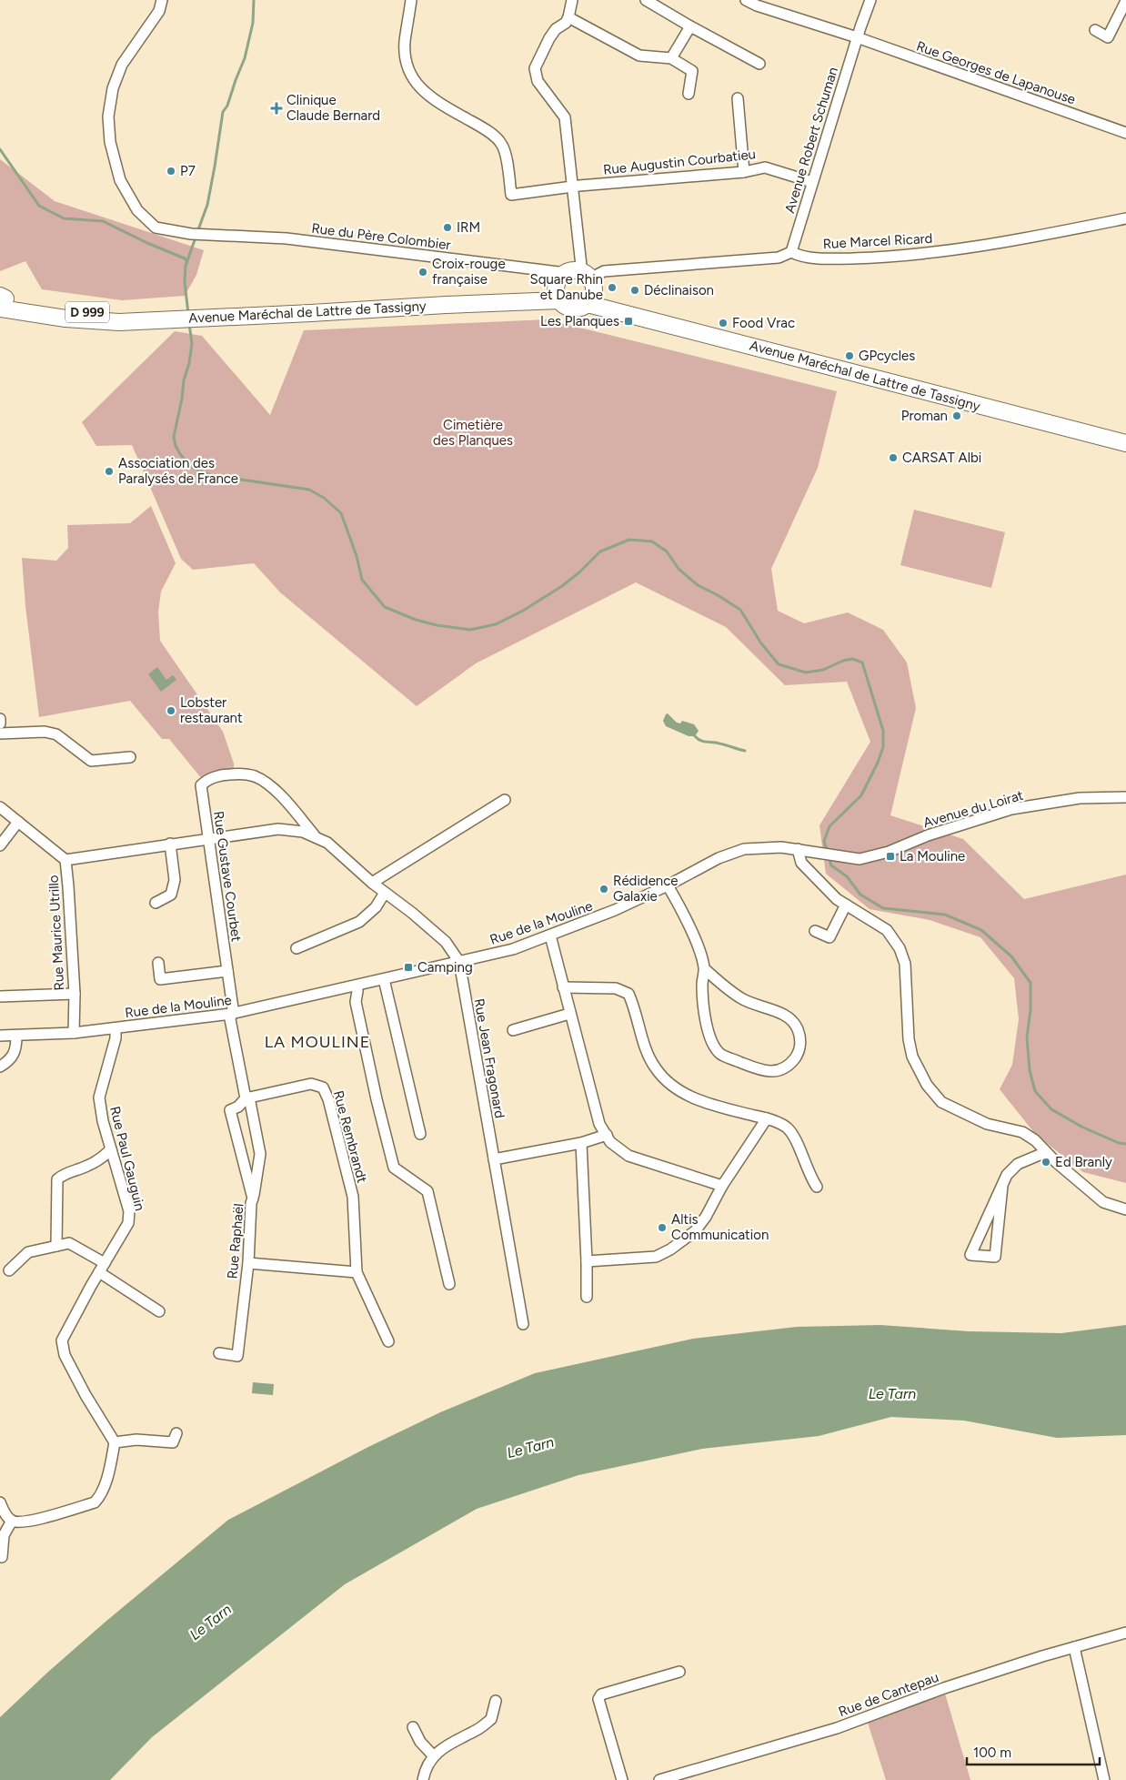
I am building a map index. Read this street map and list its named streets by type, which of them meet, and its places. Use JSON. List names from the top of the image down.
{
  "streets": {
    "main road": ["D 999", "Avenue Maréchal de Lattre de Tassigny"],
    "street": [
      "Rue Georges de Lapanouse",
      "Avenue Robert Schuman",
      "Rue Augustin Courbatieu",
      "Rue du Père Colombier",
      "Rue Marcel Ricard",
      "Avenue du Loirat",
      "Rue Gustave Courbet",
      "Rue de la Mouline",
      "Rue Maurice Utrillo",
      "Rue Jean Fragonard",
      "Rue Rembrandt",
      "Rue Paul Gauguin",
      "Rue Raphaël",
      "Rue de Cantepau"
    ]
  },
  "crossings": [
    ["Rue Georges de Lapanouse", "Avenue Robert Schuman"],
    ["Avenue Robert Schuman", "Rue Augustin Courbatieu"],
    ["Avenue Robert Schuman", "Rue Marcel Ricard"],
    ["Rue du Père Colombier", "Avenue Maréchal de Lattre de Tassigny"],
    ["Avenue du Loirat", "Rue de la Mouline"],
    ["Rue Gustave Courbet", "Rue de la Mouline"],
    ["Rue de la Mouline", "Rue Maurice Utrillo"],
    ["Rue de la Mouline", "Rue Jean Fragonard"],
    ["Rue de la Mouline", "Rue Paul Gauguin"],
    ["Rue Rembrandt", "Rue Raphaël"]
  ],
  "districts": ["LA MOULINE"],
  "water": ["Le Tarn"],
  "parks": ["Cimetière des Planques"],
  "places": {
    "health": ["Clinique Claude Bernard"],
    "other": [
      "P7",
      "IRM",
      "Croix-rouge française",
      "Square Rhin et Danube",
      "Déclinaison",
      "Food Vrac",
      "GPcycles",
      "Proman",
      "CARSAT Albi",
      "Association des Paralysés de France",
      "Lobster restaurant",
      "Rédidence Galaxie",
      "Ed Branly",
      "Altis Communication"
    ],
    "transit": ["Les Planques", "La Mouline", "Camping"]
  },
  "scale_bar": "100 m"
}
